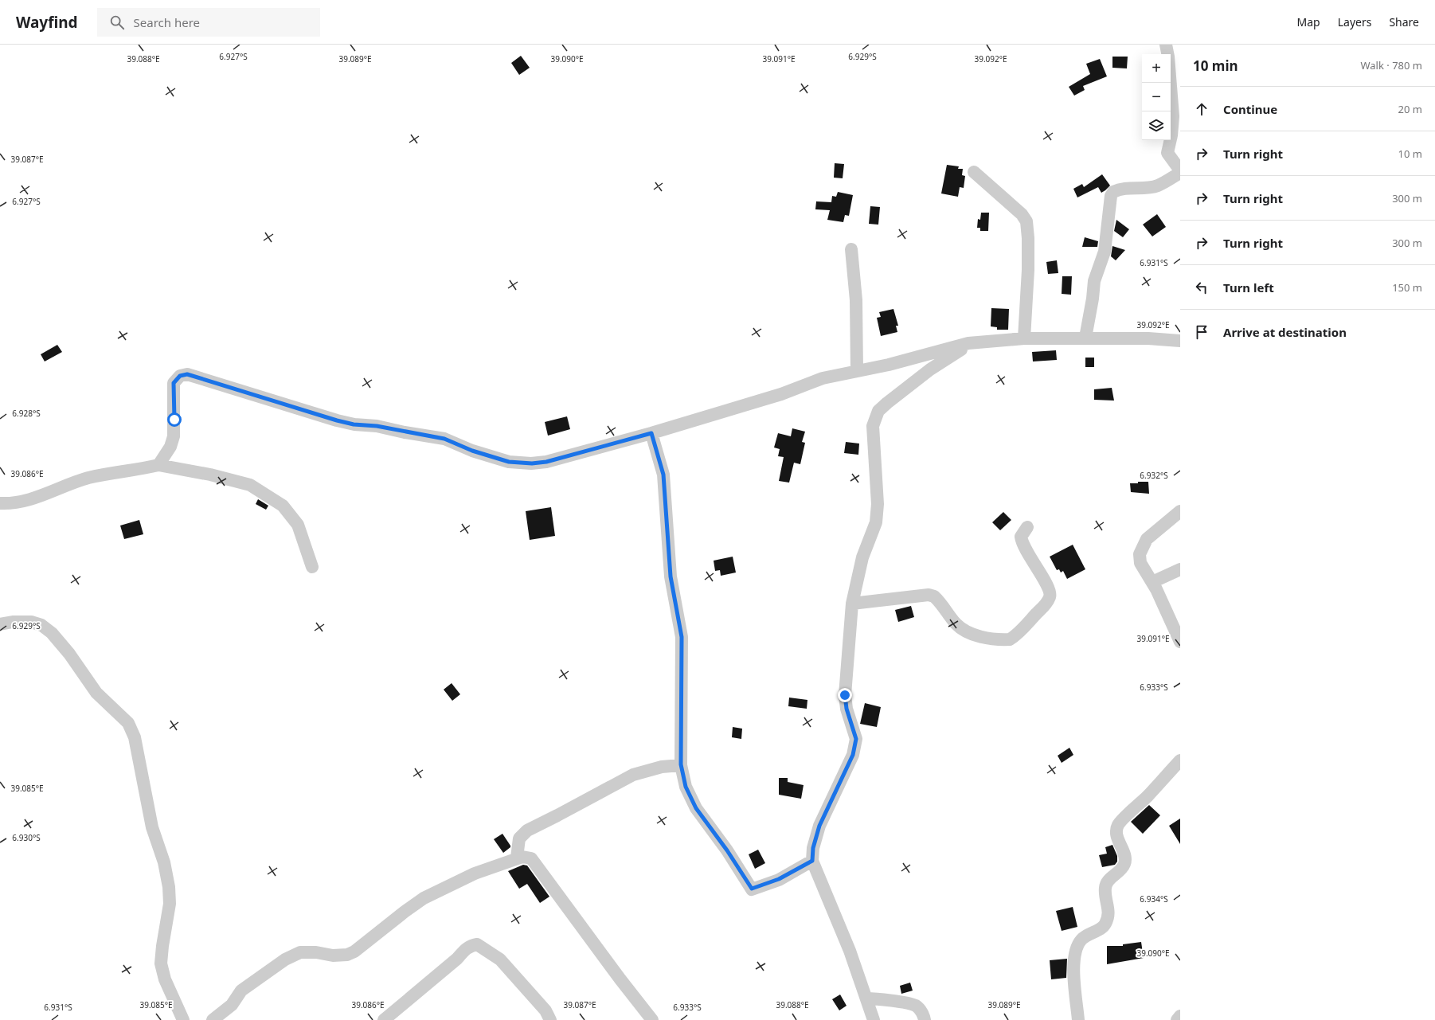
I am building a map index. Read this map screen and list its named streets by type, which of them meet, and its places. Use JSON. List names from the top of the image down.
{
  "page": {
    "header": "Wayfind",
    "search": "Search here",
    "nav": ["Map", "Layers", "Share"],
    "heading": ["10 min", "Walk · 780 m"],
    "map_buttons": ["+", "−"],
    "list": [
      ["Continue", "20 m"],
      ["Turn right", "10 m"],
      ["Turn right", "300 m"],
      ["Turn right", "300 m"],
      ["Turn left", "150 m"],
      "Arrive at destination"
    ]
  },
  "coordinates": [
    "6.927°S",
    "6.929°S",
    "39.088°E",
    "39.089°E",
    "39.090°E",
    "39.091°E",
    "39.092°E",
    "39.087°E",
    "6.931°S",
    "6.928°S",
    "39.086°E",
    "6.932°S",
    "6.933°S",
    "39.085°E",
    "6.930°S",
    "6.934°S"
  ]
}
